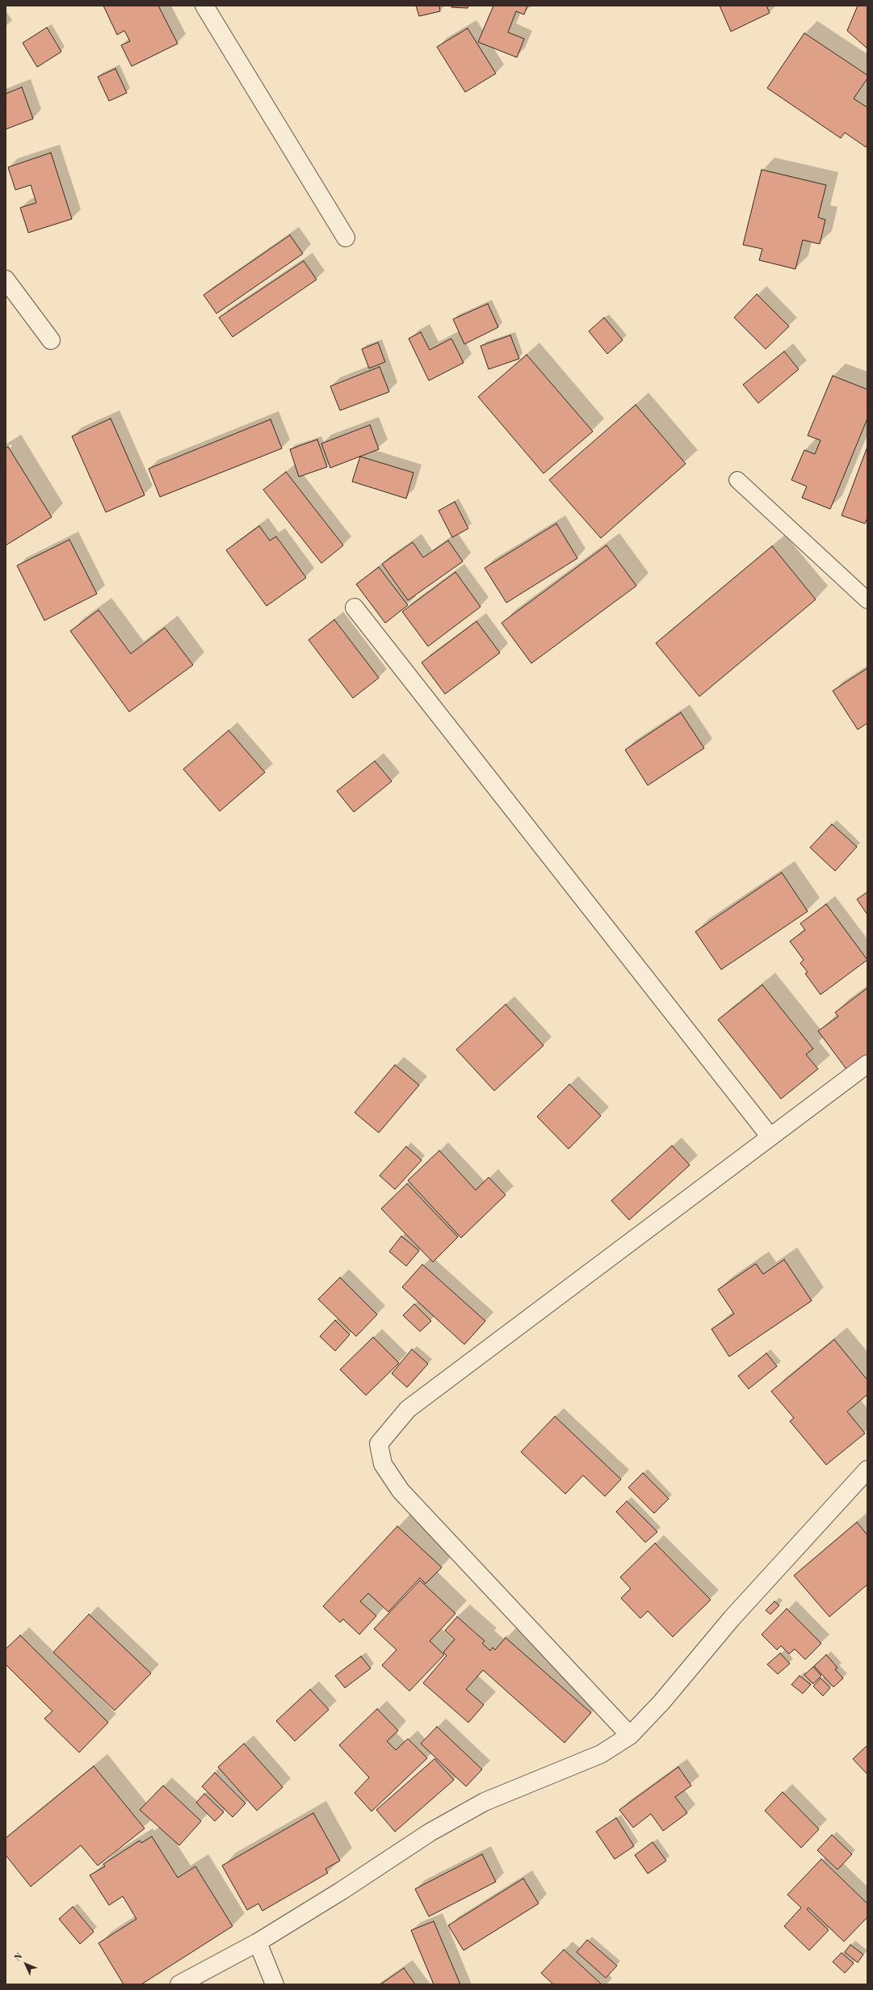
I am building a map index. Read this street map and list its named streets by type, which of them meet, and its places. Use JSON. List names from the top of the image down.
{
  "north": "top left"
}
